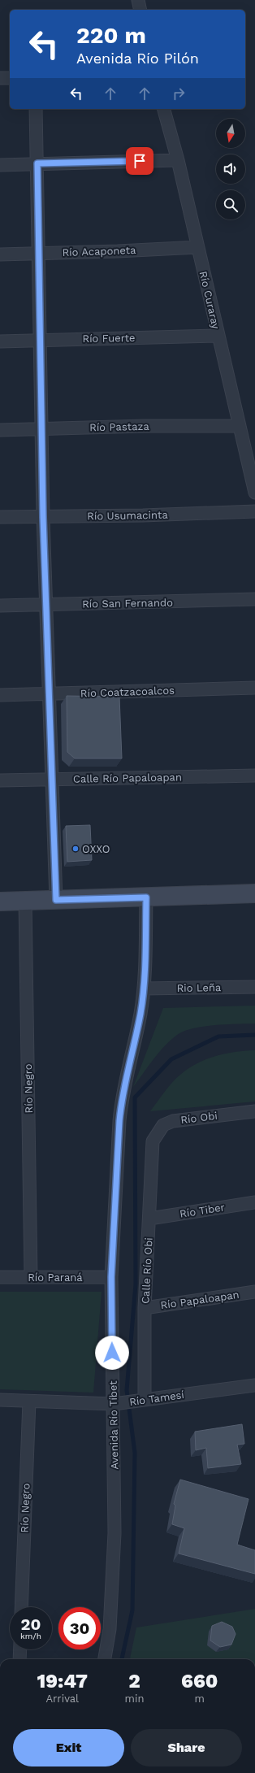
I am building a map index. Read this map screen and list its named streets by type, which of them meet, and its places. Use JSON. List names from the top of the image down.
{
  "streets": {
    "street": [
      "Río Acaponeta",
      "Río Curaray",
      "Río Fuerte",
      "Río Pastaza",
      "Río Usumacinta",
      "Río San Fernando",
      "Río Coatzacoalcos",
      "Calle Río Papaloapan",
      "Rio Leña",
      "Río Negro",
      "Río Obi",
      "Río Tiber",
      "Calle Río Obi",
      "Río Paraná",
      "Río Papaloapan",
      "Río Tamesí",
      "Avenida Río Tíbet"
    ]
  },
  "crossings": [
    ["Río Acaponeta", "Río Curaray"],
    ["Río Curaray", "Río Fuerte"],
    ["Río Curaray", "Río Pastaza"],
    ["Rio Leña", "Avenida Río Tíbet"],
    ["Río Negro", "Río Paraná"],
    ["Río Negro", "Río Tamesí"],
    ["Río Obi", "Calle Río Obi"],
    ["Río Tiber", "Calle Río Obi"],
    ["Calle Río Obi", "Río Papaloapan"],
    ["Calle Río Obi", "Río Tamesí"],
    ["Río Paraná", "Avenida Río Tíbet"],
    ["Río Tamesí", "Avenida Río Tíbet"]
  ],
  "places": ["OXXO"],
  "north": "bottom",
  "page": {
    "turn": ["220 m", "Avenida Río Pilón"],
    "speed": "20 km/h",
    "limit": "30",
    "eta": [
      "19:47",
      "Arrival",
      "2",
      "min",
      "660",
      "m"
    ],
    "buttons": ["Exit", "Share"]
  }
}
